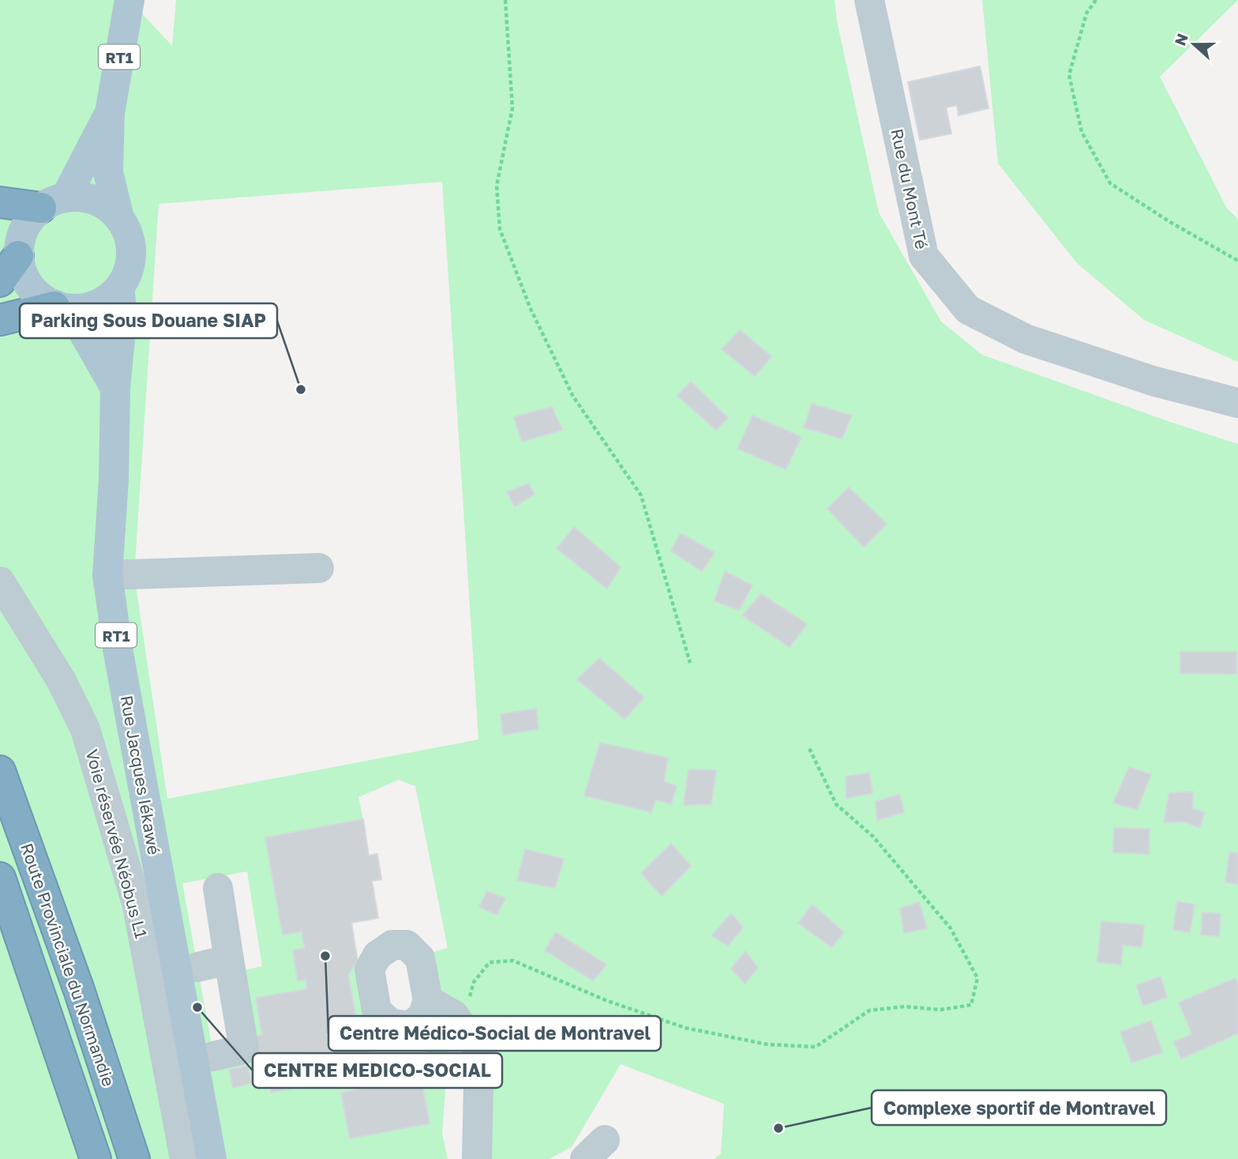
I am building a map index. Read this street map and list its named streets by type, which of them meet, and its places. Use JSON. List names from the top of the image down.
{
  "streets": {
    "highway": ["Route Provinciale du Normandie"],
    "main road": ["RT1", "Rue Jacques Iékawé"],
    "street": ["Rue du Mont Té", "Voie réservée Néobus L1"]
  },
  "crossings": [
    ["RT1", "Rue Jacques Iékawé"]
  ],
  "places": [
    "Parking Sous Douane SIAP",
    "Centre Médico-Social de Montravel",
    "CENTRE MEDICO-SOCIAL",
    "Complexe sportif de Montravel"
  ],
  "north": "left"
}
